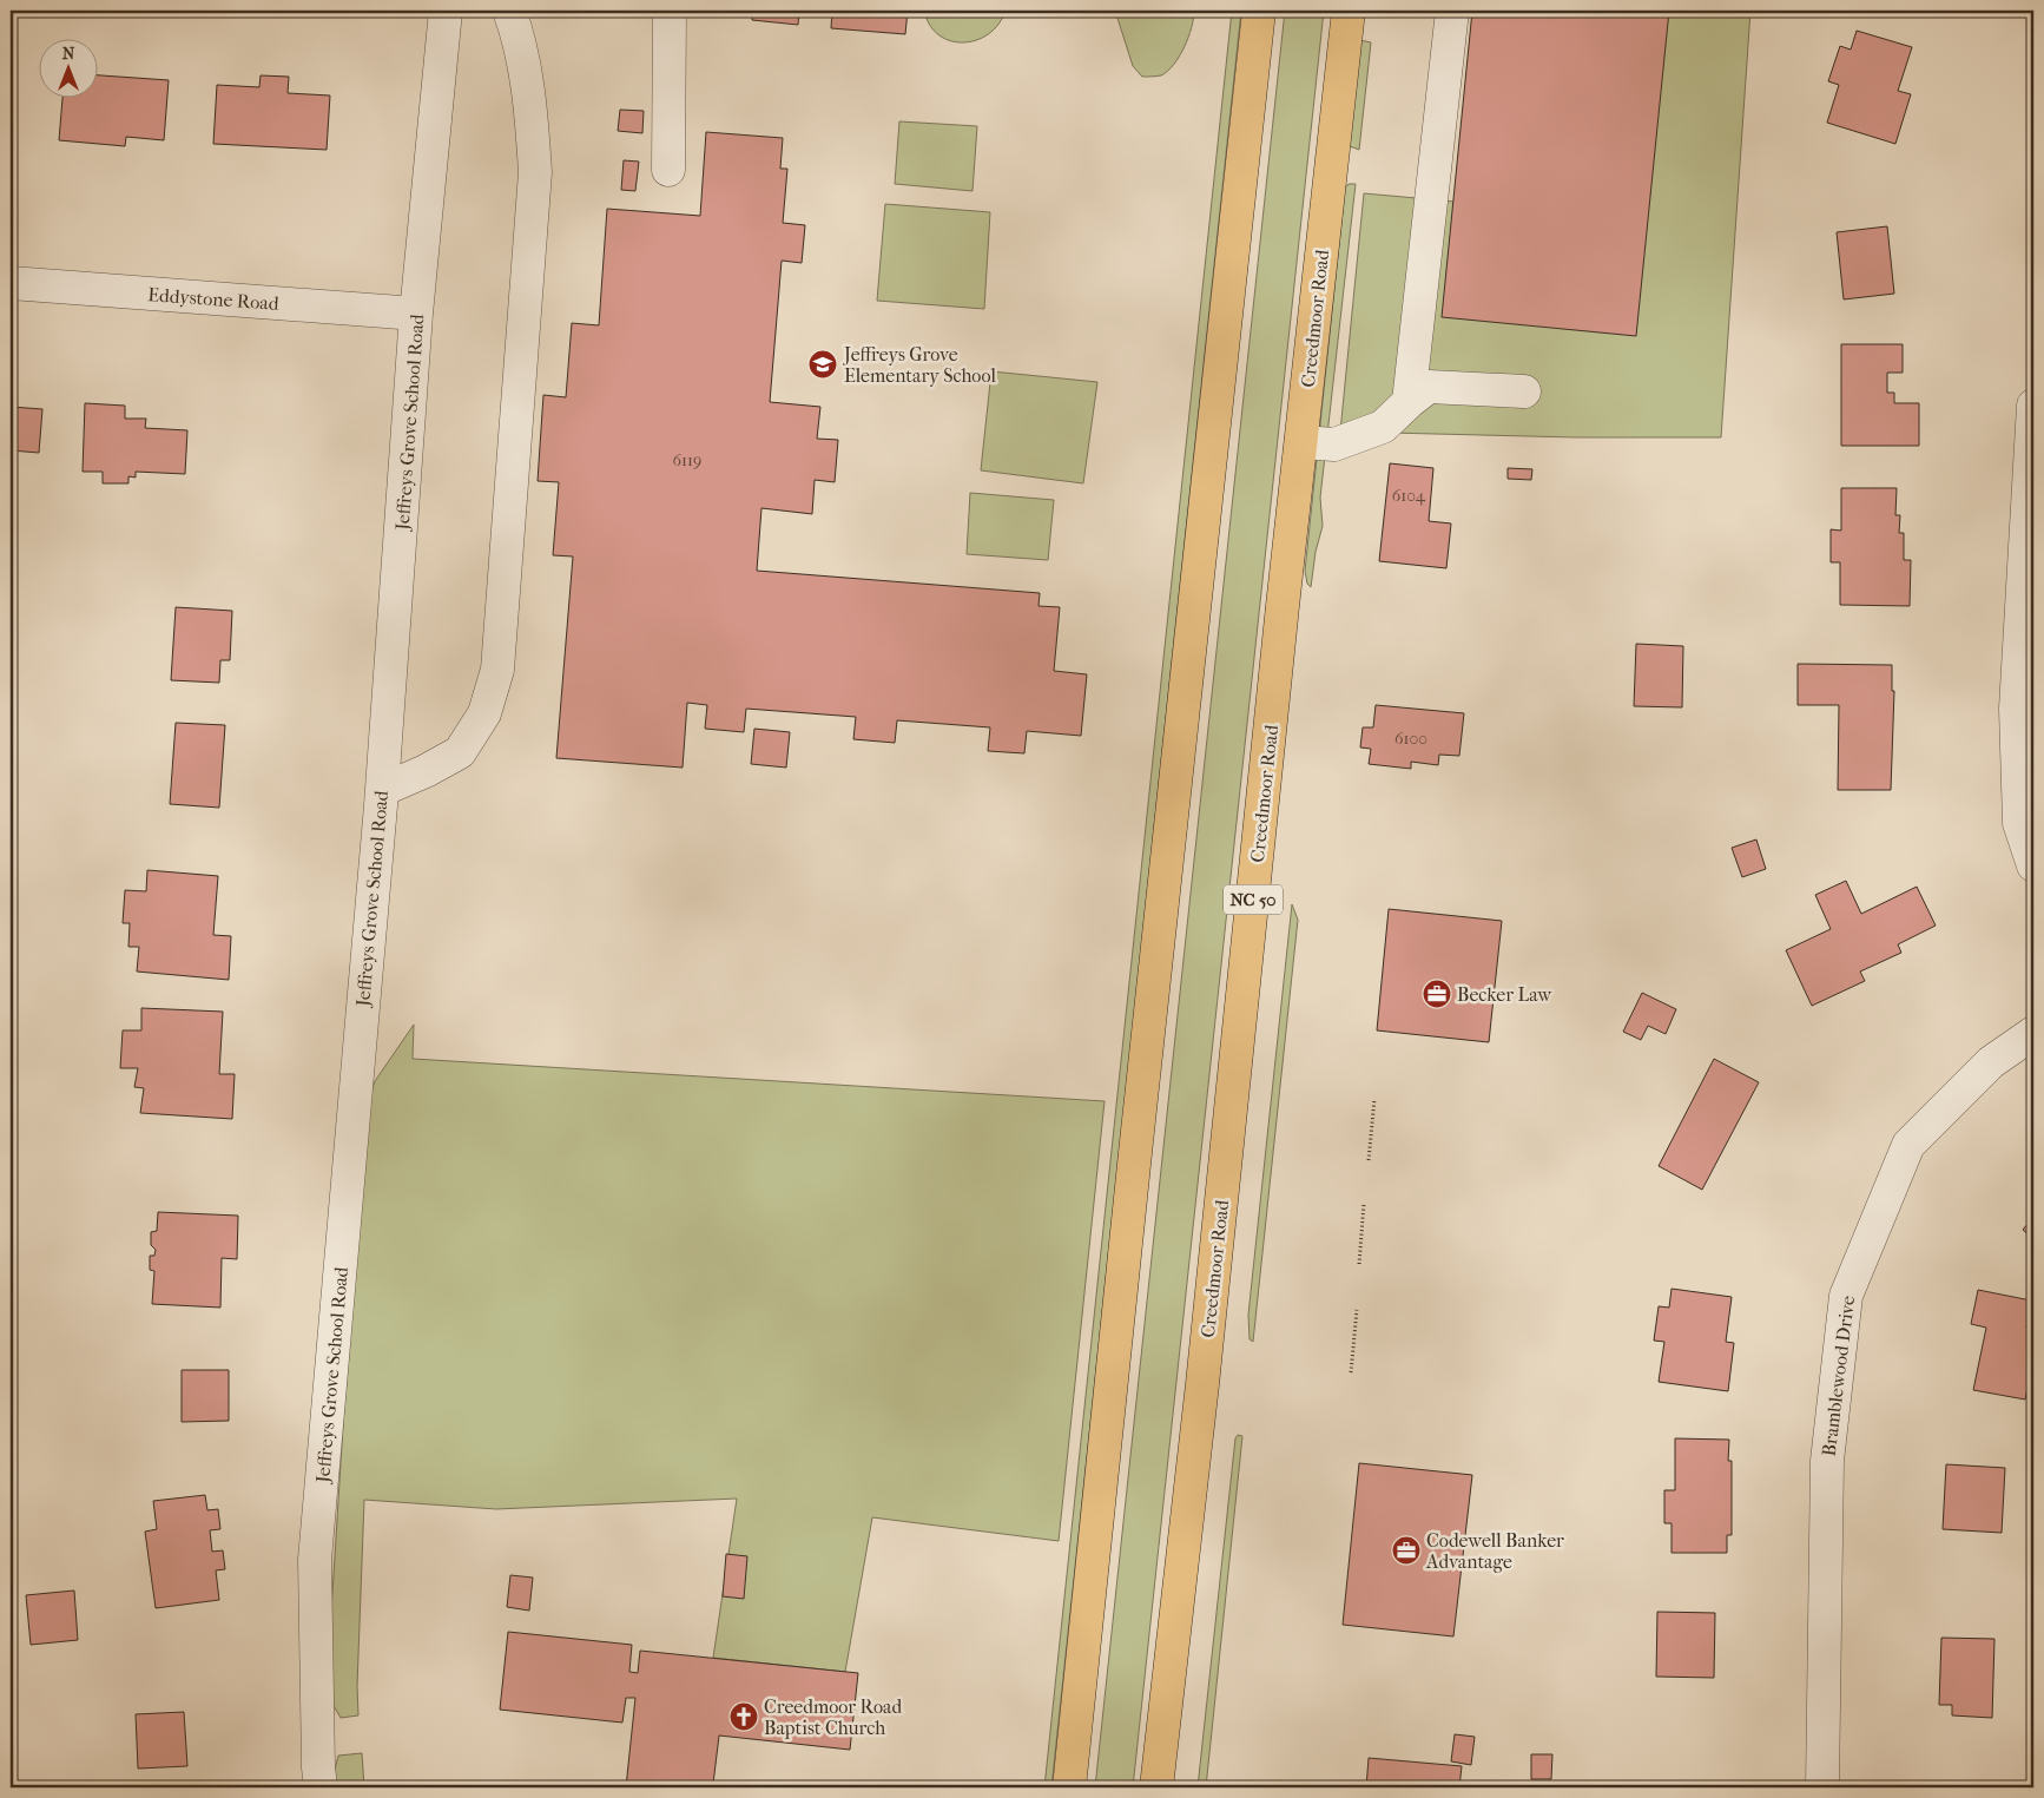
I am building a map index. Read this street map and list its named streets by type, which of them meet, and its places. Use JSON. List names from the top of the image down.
{
  "streets": {
    "main road": ["Creedmoor Road", "NC 50"],
    "street": ["Eddystone Road", "Jeffreys Grove School Road", "Bramblewood Drive"]
  },
  "crossings": [
    ["Eddystone Road", "Jeffreys Grove School Road"]
  ],
  "places": {
    "school or university": ["Jeffreys Grove Elementary School"],
    "office": ["Becker Law", "Codewell Banker Advantage"],
    "church": ["Creedmoor Road Baptist Church"]
  },
  "house_numbers": ["6119", "6104", "6100"],
  "north": "top"
}
